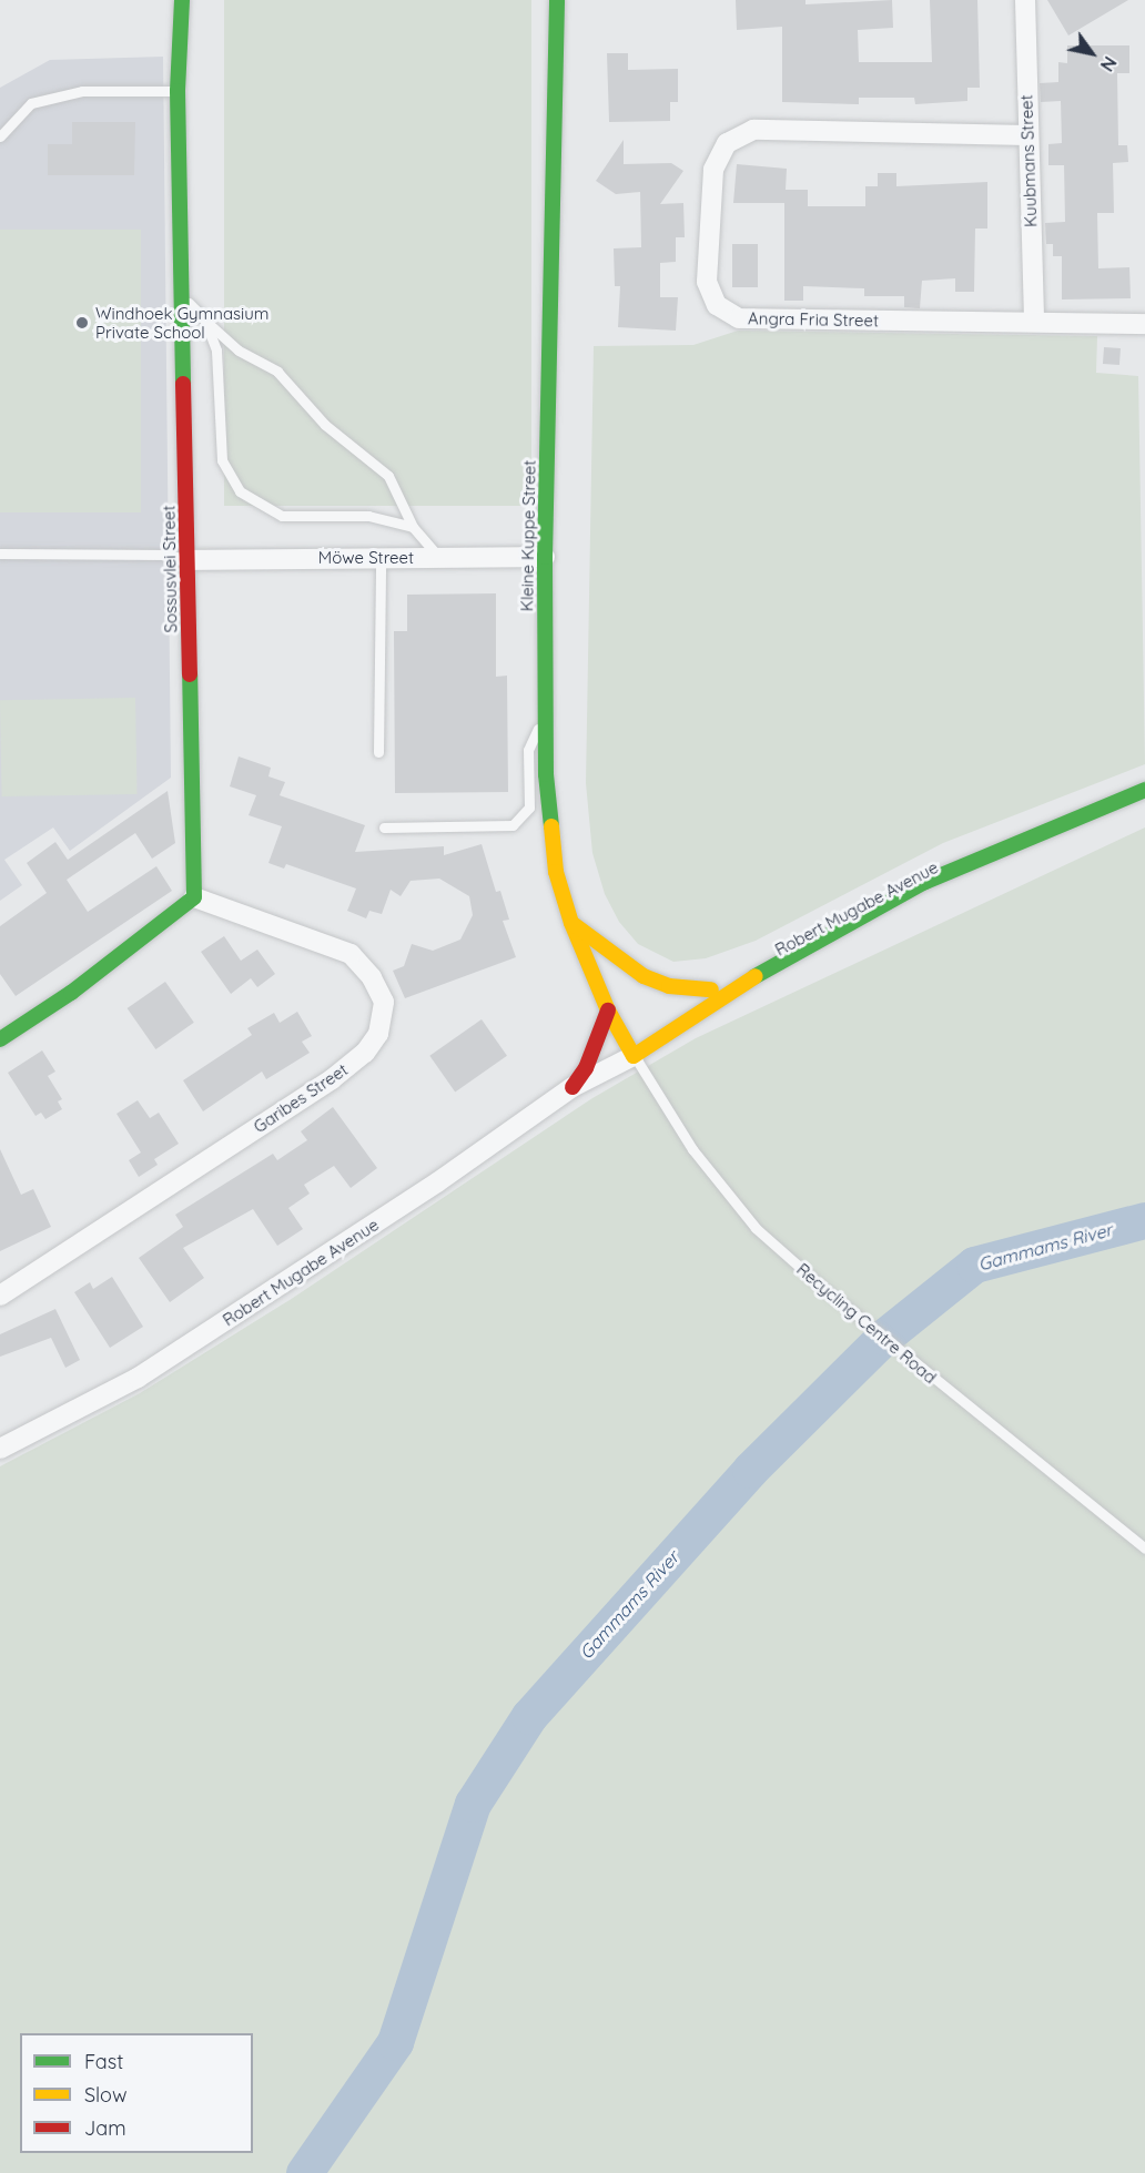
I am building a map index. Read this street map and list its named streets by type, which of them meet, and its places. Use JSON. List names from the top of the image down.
{
  "streets": {
    "street": [
      "Kuubmans Street",
      "Angra Fria Street",
      "Kleine Kuppe Street",
      "Möwe Street",
      "Sossusvlei Street",
      "Robert Mugabe Avenue",
      "Garibes Street"
    ],
    "lane": ["Recycling Centre Road"]
  },
  "crossings": [
    ["Kuubmans Street", "Angra Fria Street"],
    ["Kleine Kuppe Street", "Möwe Street"],
    ["Kleine Kuppe Street", "Robert Mugabe Avenue"],
    ["Kleine Kuppe Street", "Recycling Centre Road"],
    ["Möwe Street", "Sossusvlei Street"],
    ["Sossusvlei Street", "Garibes Street"],
    ["Robert Mugabe Avenue", "Recycling Centre Road"]
  ],
  "water": ["Gammams River"],
  "places": ["Windhoek Gymnasium Private School"],
  "legend": ["Fast", "Slow", "Jam"],
  "north": "bottom right"
}
